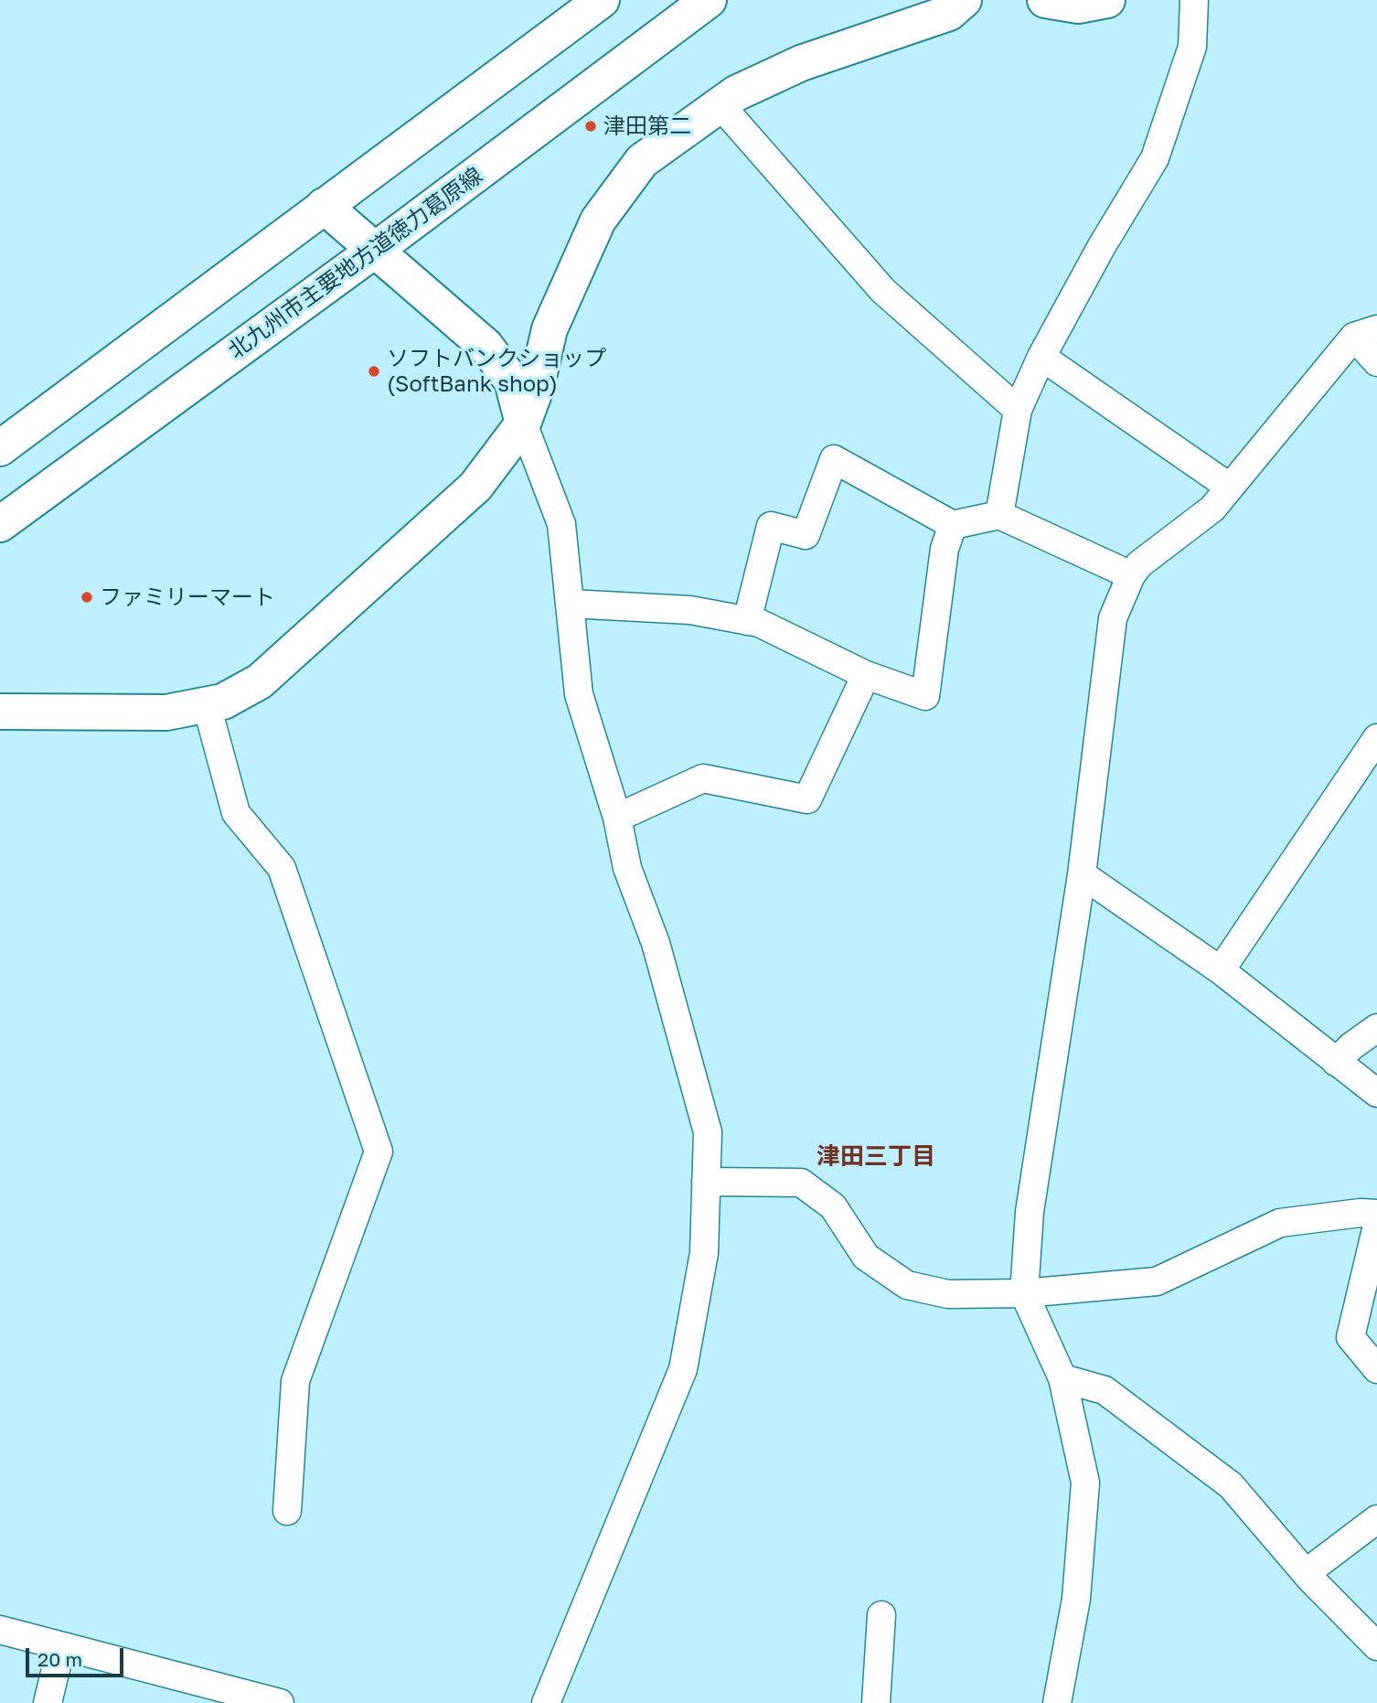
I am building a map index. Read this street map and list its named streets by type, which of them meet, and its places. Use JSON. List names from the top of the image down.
{
  "streets": {
    "street": ["北九州市主要地方道徳力葛原線"]
  },
  "districts": ["津田三丁目"],
  "places": ["津田第二", "ソフトバンクショップ (SoftBank shop)", "ファミリーマート"],
  "scale_bar": "20 m"
}
